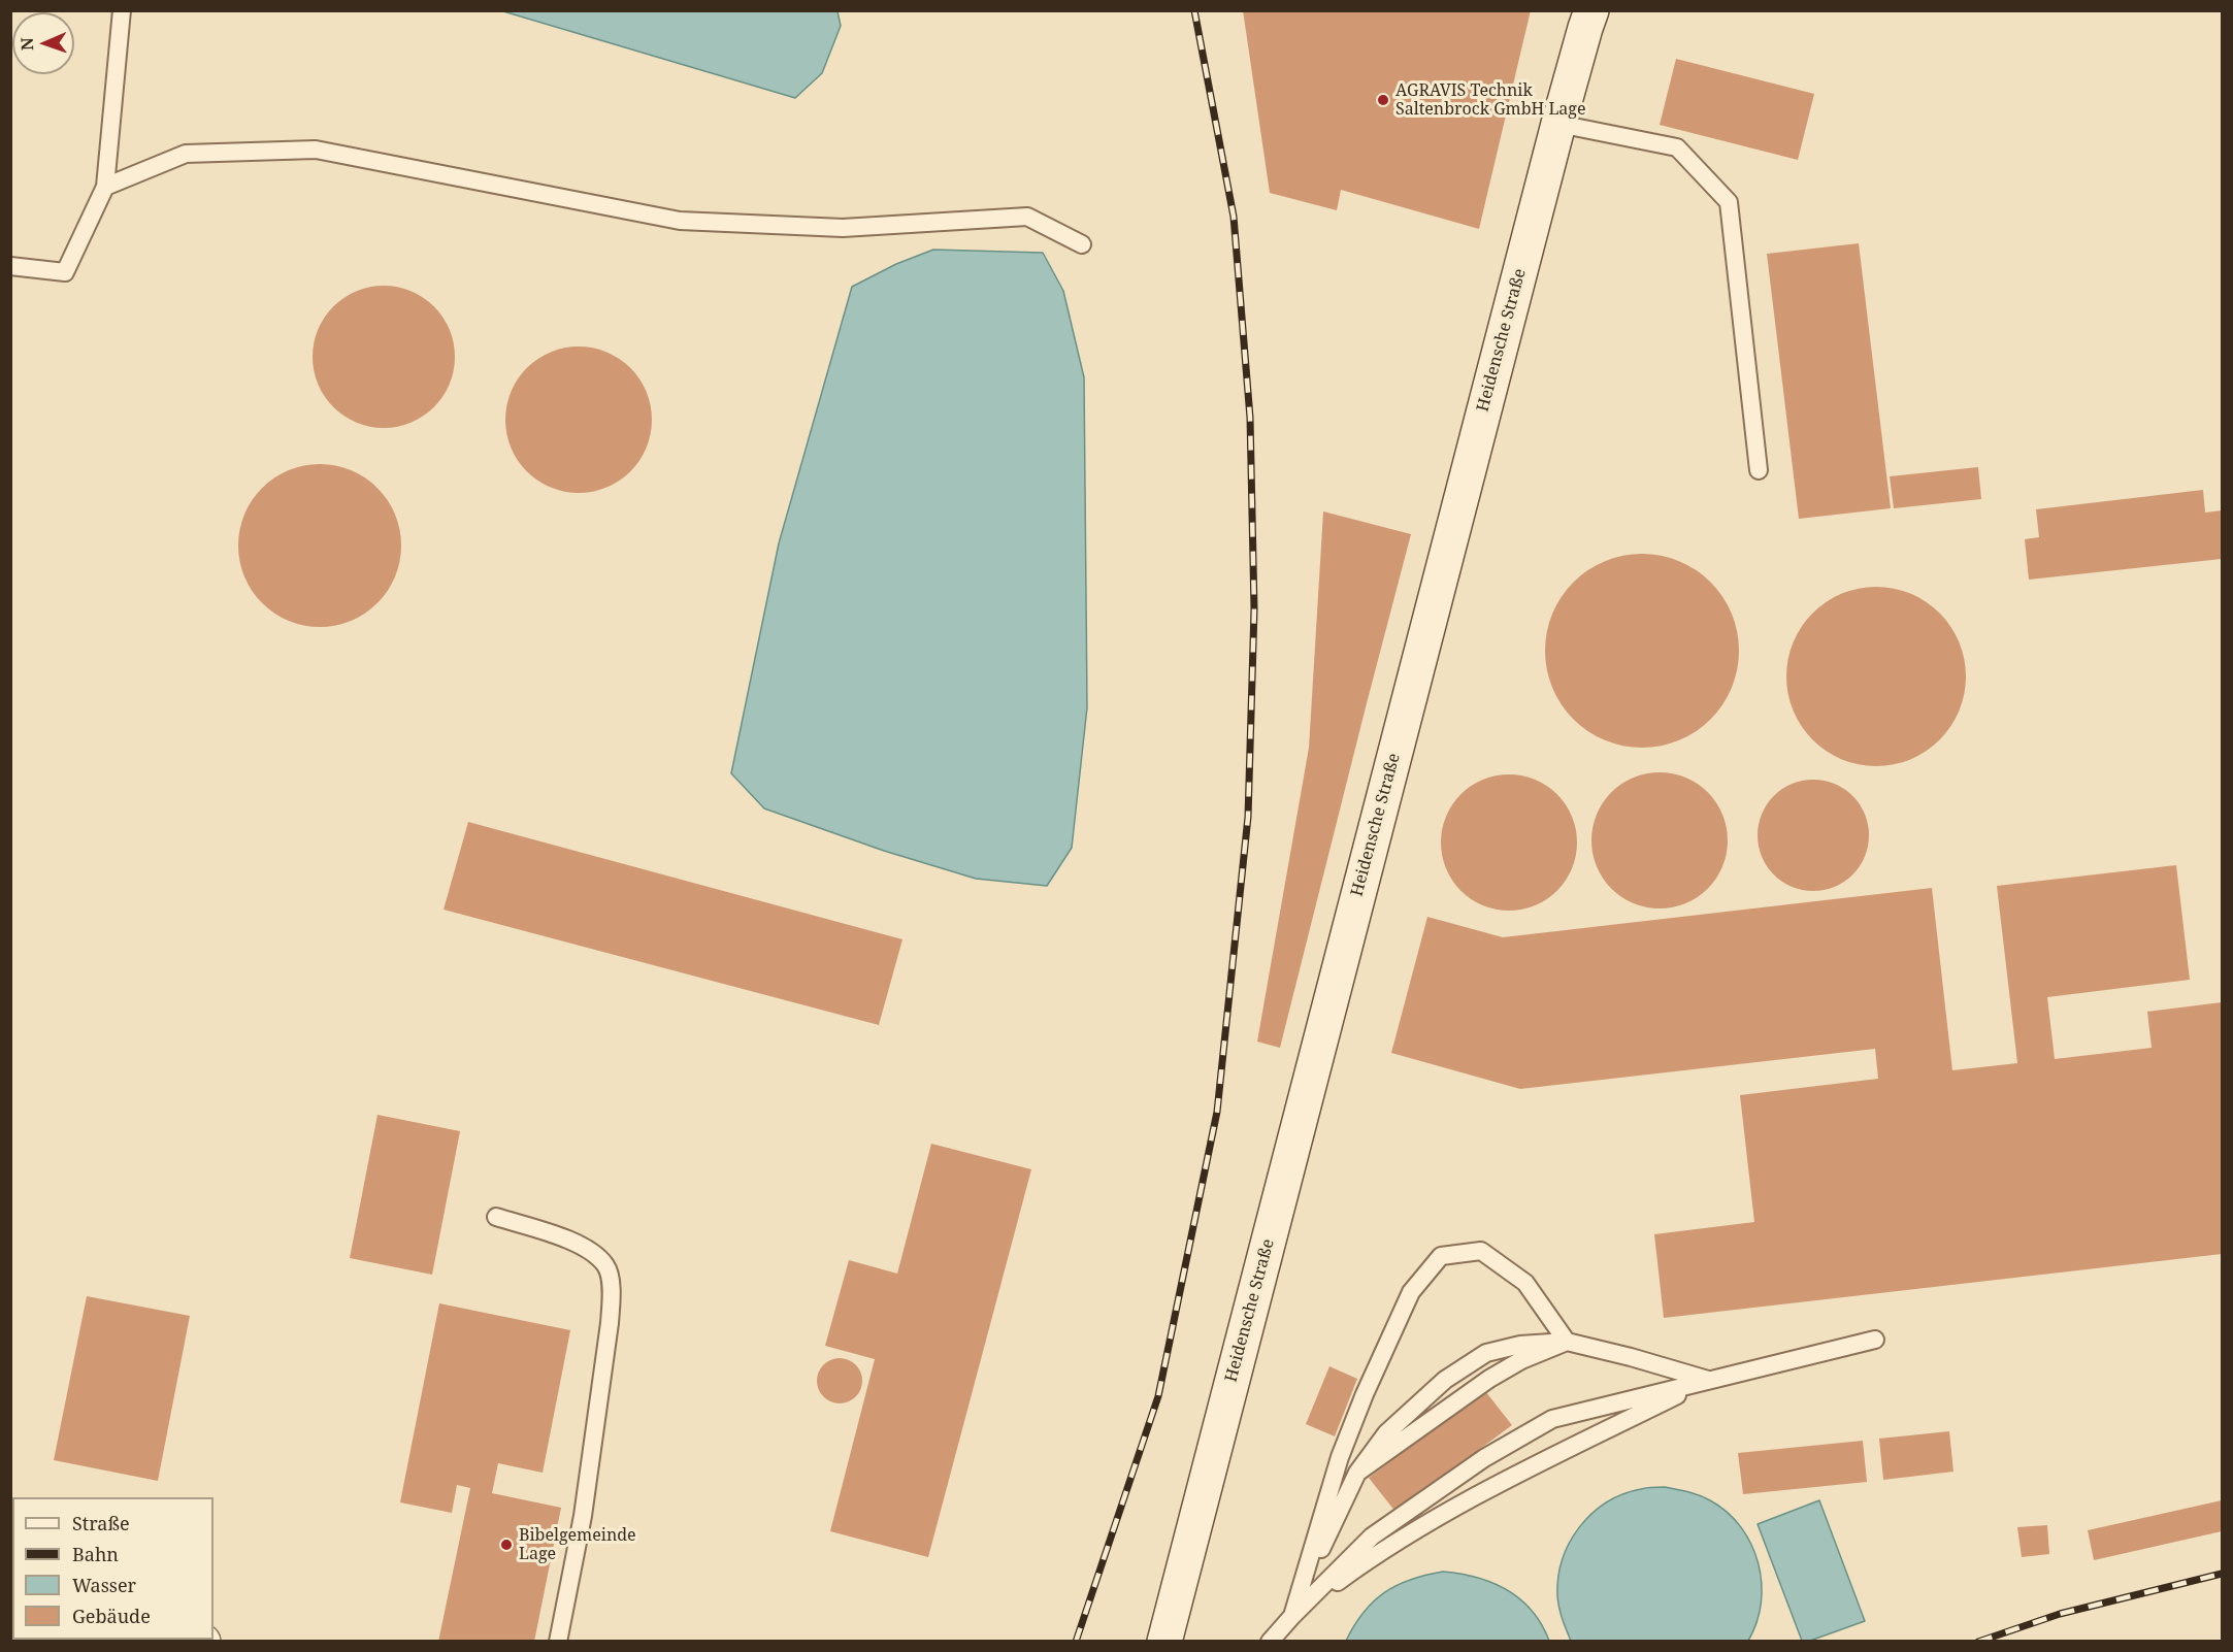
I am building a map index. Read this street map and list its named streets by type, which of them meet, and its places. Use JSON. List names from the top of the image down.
{
  "streets": {
    "main road": ["Heidensche Straße"]
  },
  "places": ["AGRAVIS Technik Saltenbrock GmbH Lage", "Bibelgemeinde Lage"],
  "legend": [
    "Straße",
    "Bahn",
    "Wasser",
    "Gebäude"
  ],
  "north": "left"
}
